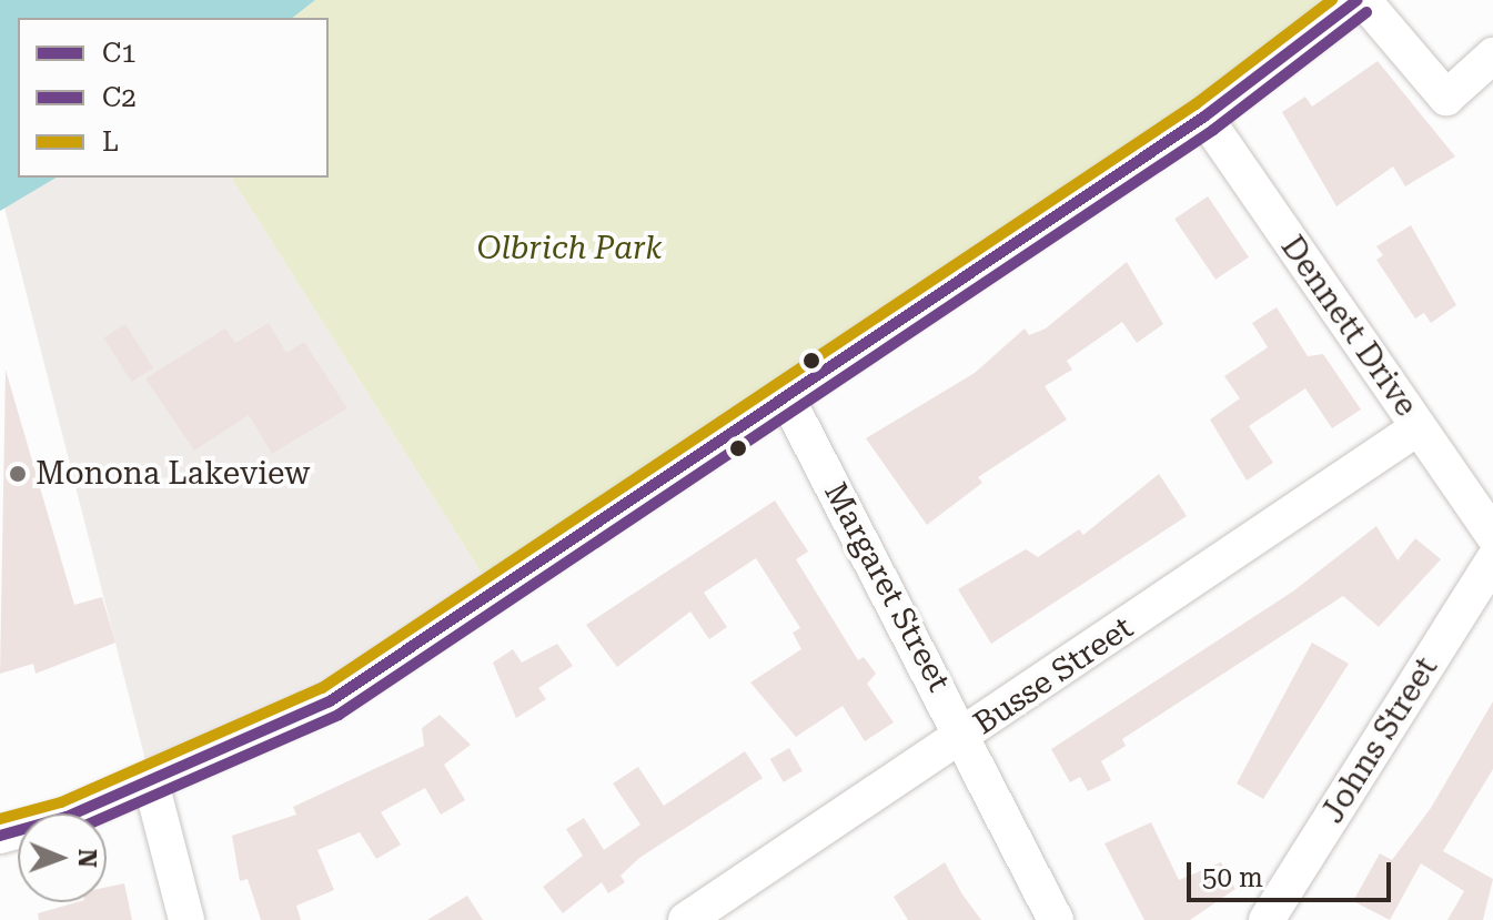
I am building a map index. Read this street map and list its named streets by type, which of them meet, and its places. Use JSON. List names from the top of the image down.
{
  "streets": {
    "street": [
      "Dennett Drive",
      "Margaret Street",
      "Busse Street",
      "Johns Street"
    ]
  },
  "crossings": [
    ["Dennett Drive", "Busse Street"],
    ["Margaret Street", "Busse Street"]
  ],
  "parks": ["Olbrich Park"],
  "places": ["Monona Lakeview"],
  "lines": ["transit line C1", "transit line L", "transit line C2"],
  "legend": ["C1", "C2", "L"],
  "scale_bar": "50 m",
  "north": "right"
}
